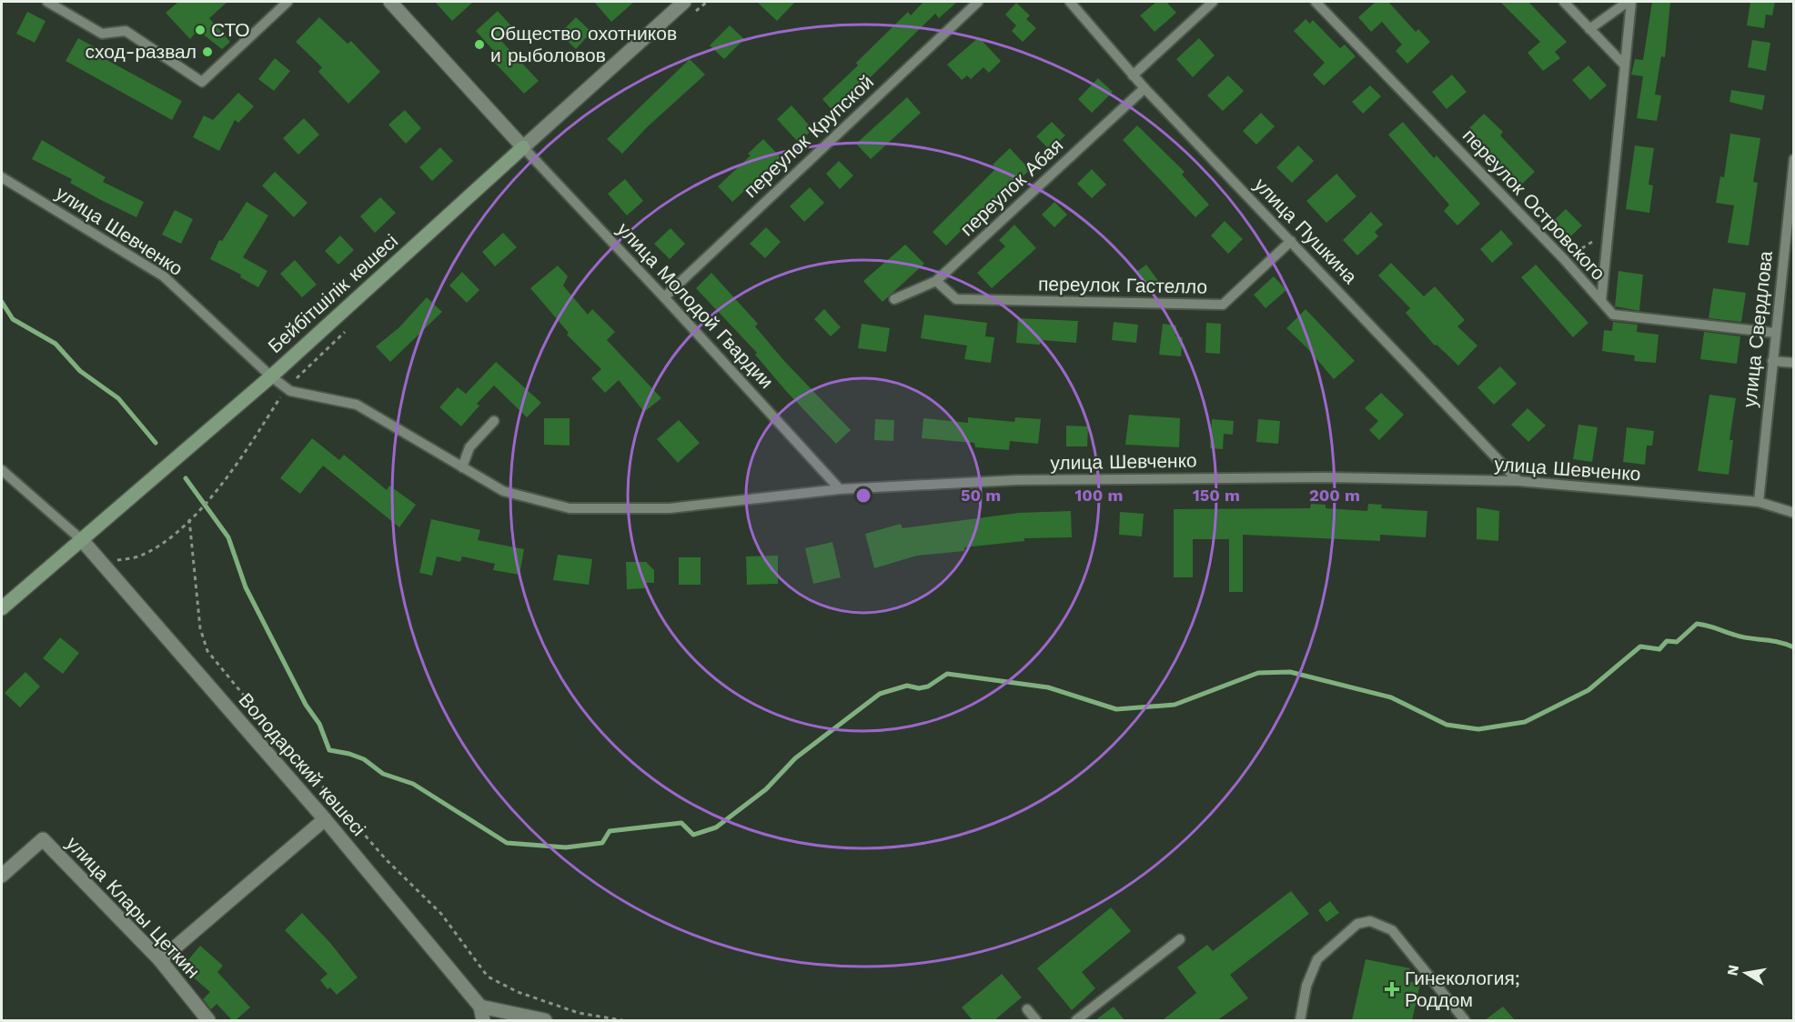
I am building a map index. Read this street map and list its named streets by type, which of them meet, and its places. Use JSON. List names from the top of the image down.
{
  "streets": {
    "street": ["Бейбітшілік көшесі", "Володарский көшесі", "улица Клары Цеткин"],
    "lane": [
      "переулок Крупской",
      "переулок Абая",
      "переулок Островского",
      "улица Шевченко",
      "улица Пушкина",
      "переулок Гастелло",
      "улица Молодой Гвардии",
      "улица Свердлова"
    ]
  },
  "crossings": [
    ["переулок Крупской", "улица Молодой Гвардии"],
    ["переулок Абая", "улица Пушкина"],
    ["переулок Абая", "переулок Гастелло"],
    ["переулок Островского", "улица Свердлова"],
    ["улица Шевченко", "улица Пушкина"],
    ["улица Шевченко", "Бейбітшілік көшесі"],
    ["улица Шевченко", "улица Молодой Гвардии"],
    ["улица Шевченко", "улица Свердлова"],
    ["улица Пушкина", "переулок Гастелло"],
    ["Бейбітшілік көшесі", "улица Молодой Гвардии"],
    ["Бейбітшілік көшесі", "Володарский көшесі"]
  ],
  "places": {
    "other": ["СТО", "Общество охотников и рыболовов", "сход-развал"],
    "health": ["Гинекология; Роддом"]
  },
  "north": "left",
  "rings": [
    "50 m",
    "100 m",
    "150 m",
    "200 m"
  ]
}
